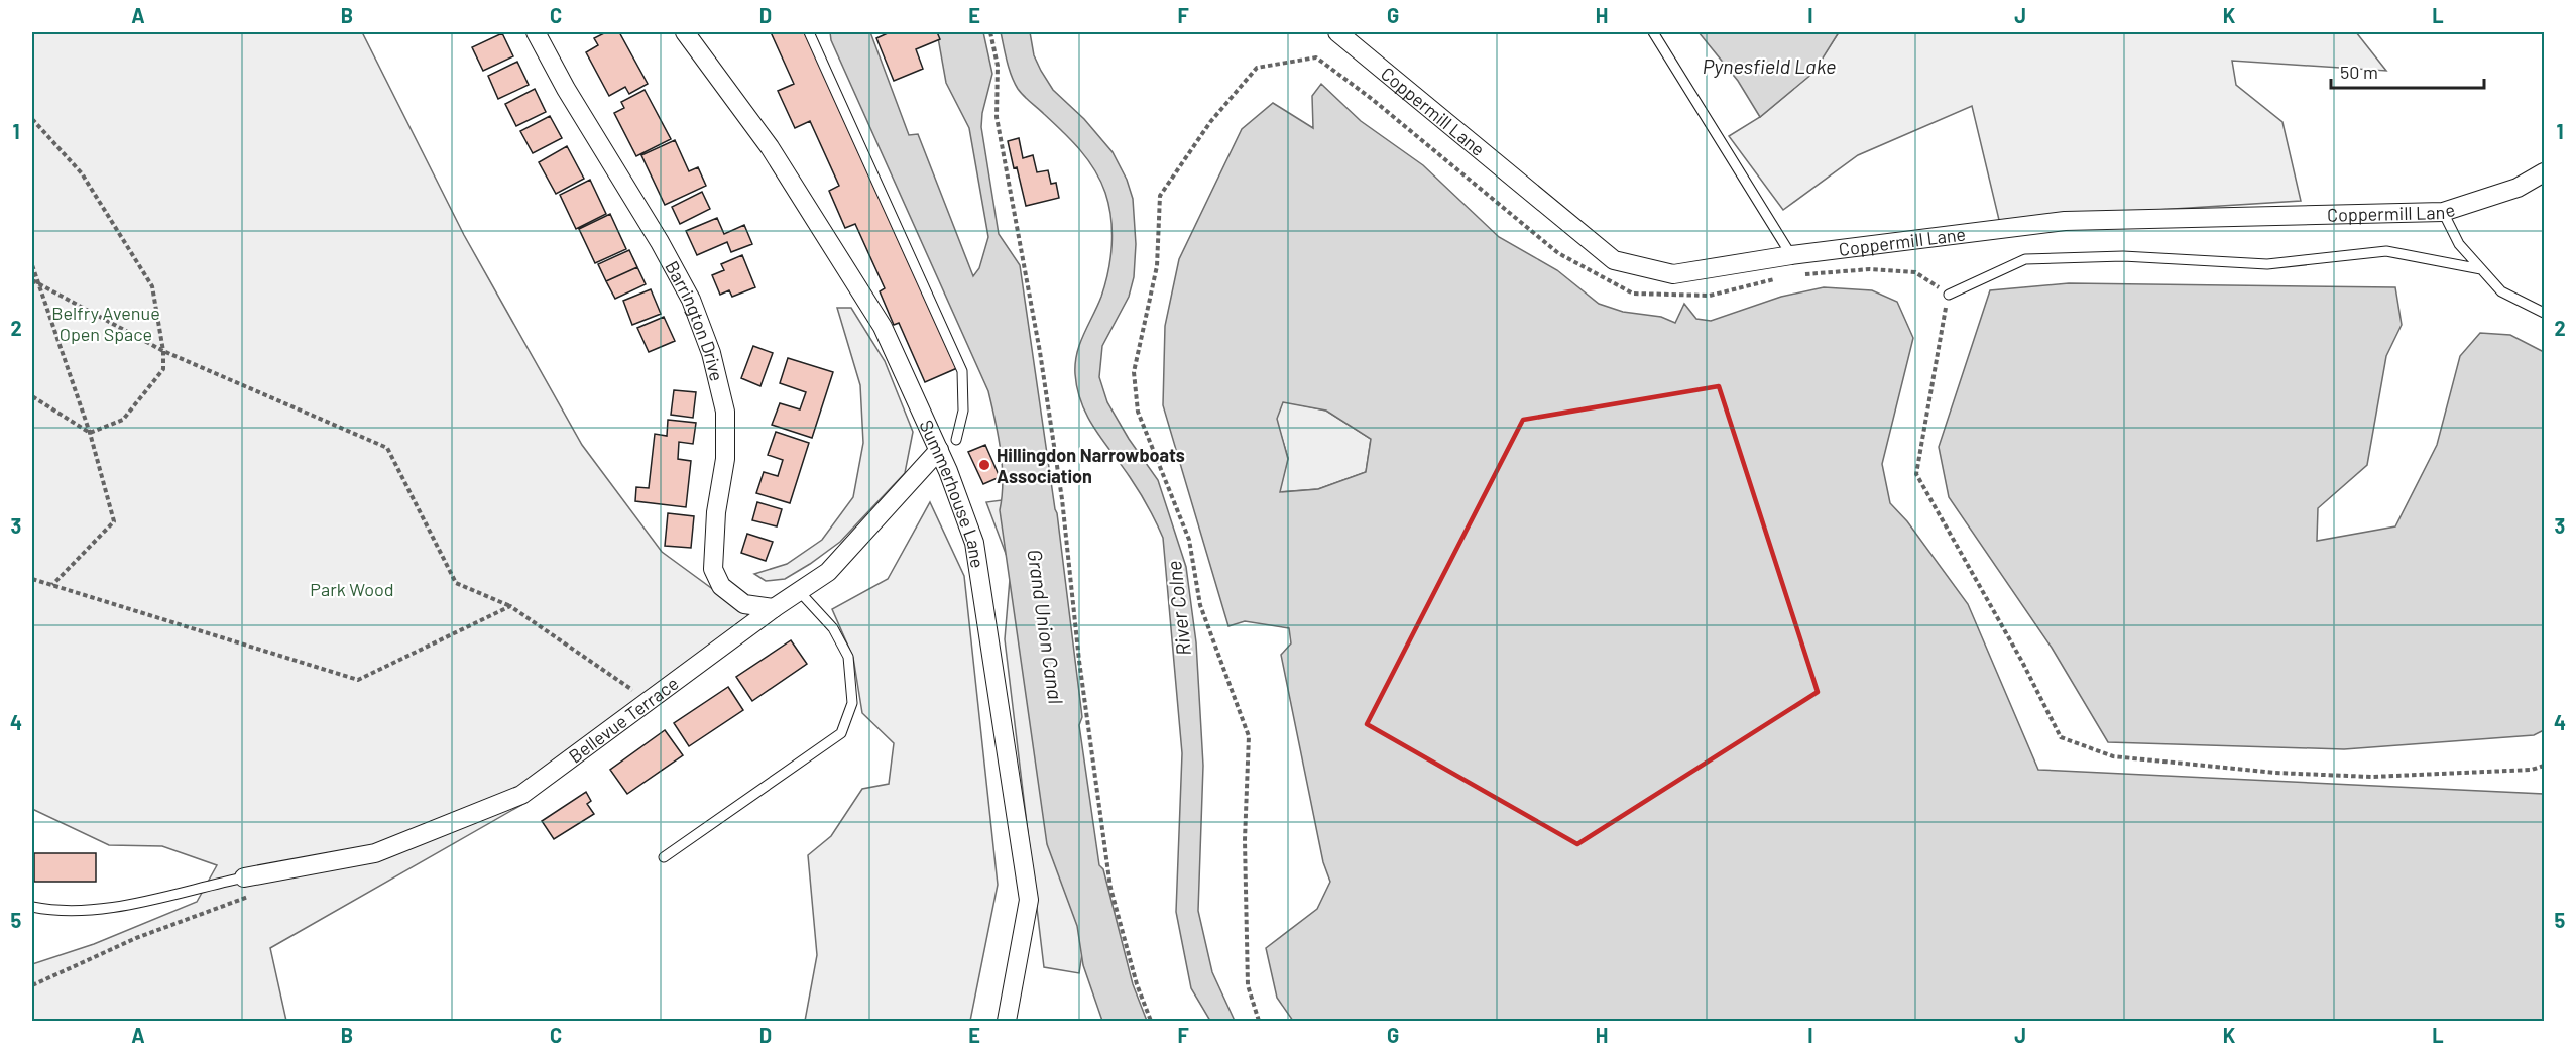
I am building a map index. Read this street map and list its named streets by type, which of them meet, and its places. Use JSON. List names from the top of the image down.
{
  "streets": {
    "street": [
      "Coppermill Lane",
      "Barrington Drive",
      "Summerhouse Lane",
      "Bellevue Terrace"
    ]
  },
  "crossings": [
    ["Barrington Drive", "Bellevue Terrace"],
    ["Summerhouse Lane", "Bellevue Terrace"]
  ],
  "water": ["Pynesfield Lake", "River Colne", "Grand Union Canal"],
  "parks": ["Belfry Avenue Open Space", "Park Wood"],
  "places": ["Hillingdon Narrowboats Association"],
  "scale_bar": "50 m",
  "grid": {
    "columns": [
      "A",
      "B",
      "C",
      "D",
      "E",
      "F",
      "G",
      "H",
      "I",
      "J",
      "K",
      "L"
    ],
    "rows": [
      "1",
      "2",
      "3",
      "4",
      "5"
    ]
  }
}
